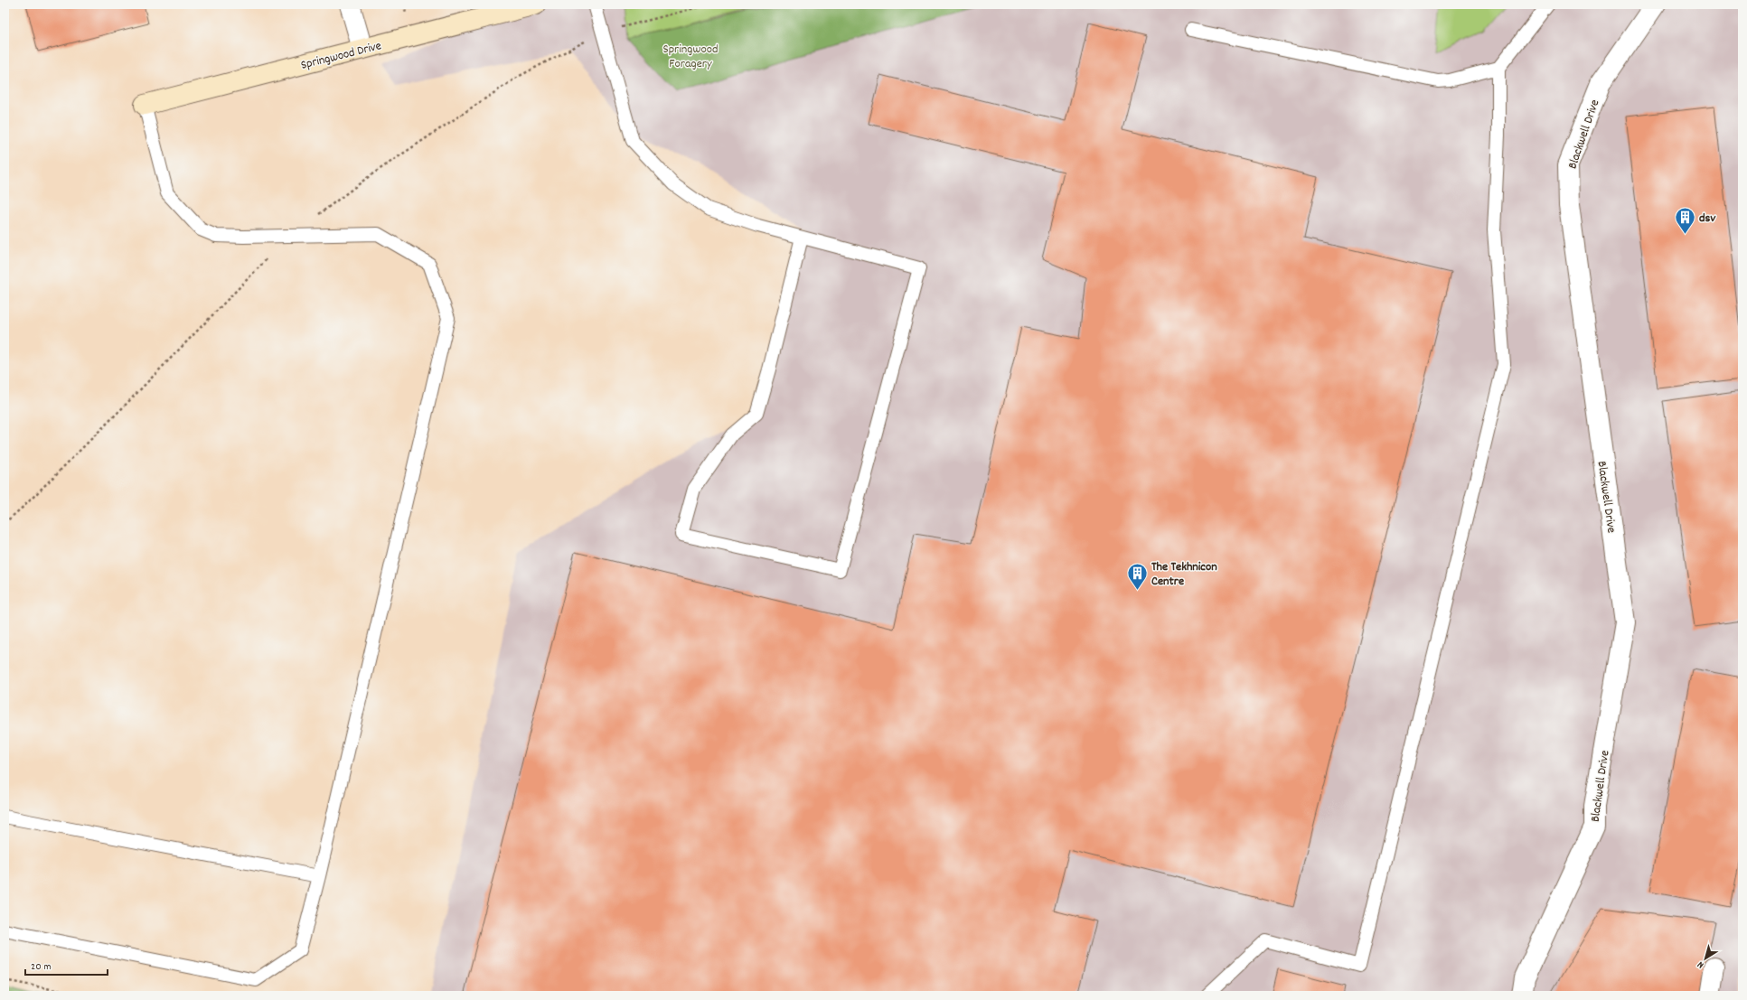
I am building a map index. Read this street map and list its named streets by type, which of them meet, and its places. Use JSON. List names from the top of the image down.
{
  "streets": {
    "street": ["Springwood Drive", "Blackwell Drive"]
  },
  "parks": ["Springwood Foragery"],
  "places": {
    "building": ["dsv", "The Tekhnicon Centre"]
  },
  "scale_bar": "20 m",
  "north": "bottom left"
}
